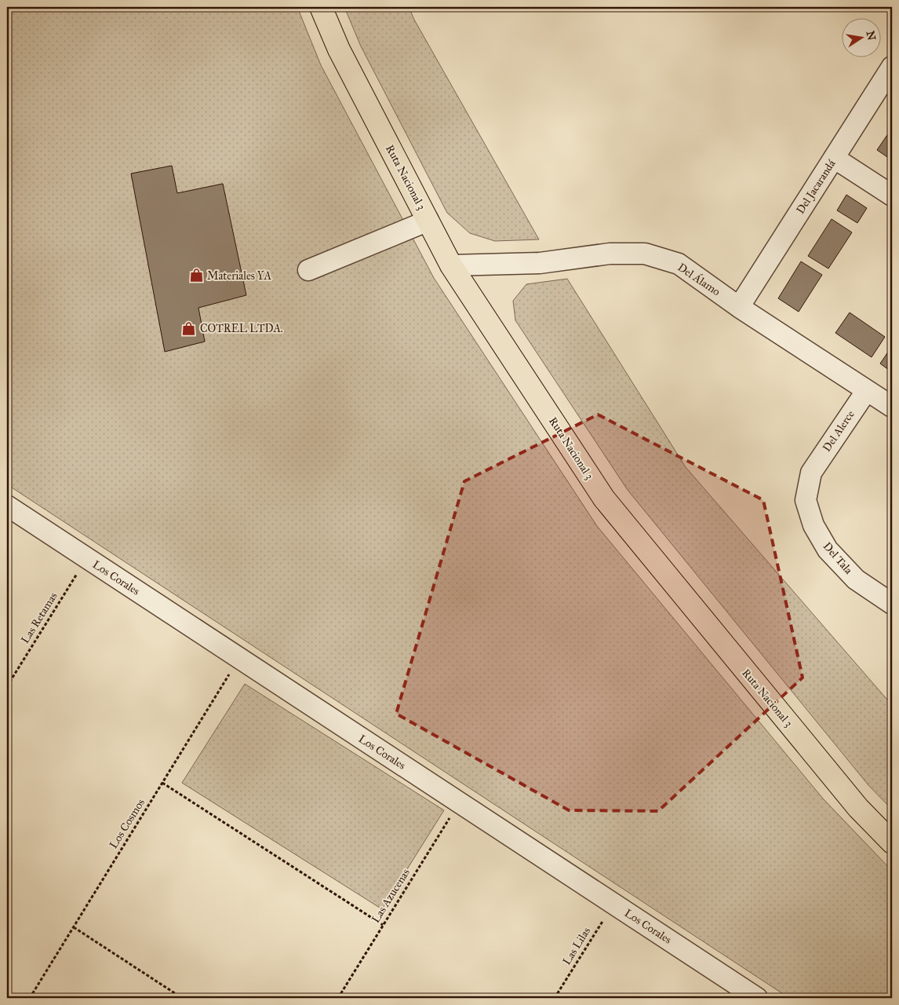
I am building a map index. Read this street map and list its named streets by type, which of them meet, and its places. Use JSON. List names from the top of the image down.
{
  "streets": {
    "highway": ["Ruta Nacional 3"],
    "street": [
      "Del Jacarandá",
      "Del Álamo",
      "Del Alerce",
      "Del Tala",
      "Los Corales"
    ],
    "path": [
      "Las Retamas",
      "Los Cosmos",
      "Las Azucenas",
      "Las Lilas"
    ]
  },
  "crossings": [
    ["Ruta Nacional 3", "Del Álamo"],
    ["Del Jacarandá", "Del Álamo"],
    ["Del Álamo", "Del Alerce"],
    ["Del Alerce", "Del Tala"],
    ["Los Corales", "Las Retamas"],
    ["Los Corales", "Los Cosmos"],
    ["Los Corales", "Las Azucenas"],
    ["Los Corales", "Las Lilas"]
  ],
  "places": {
    "shop": ["Materiales YA", "COTREL LTDA."]
  },
  "north": "right"
}
